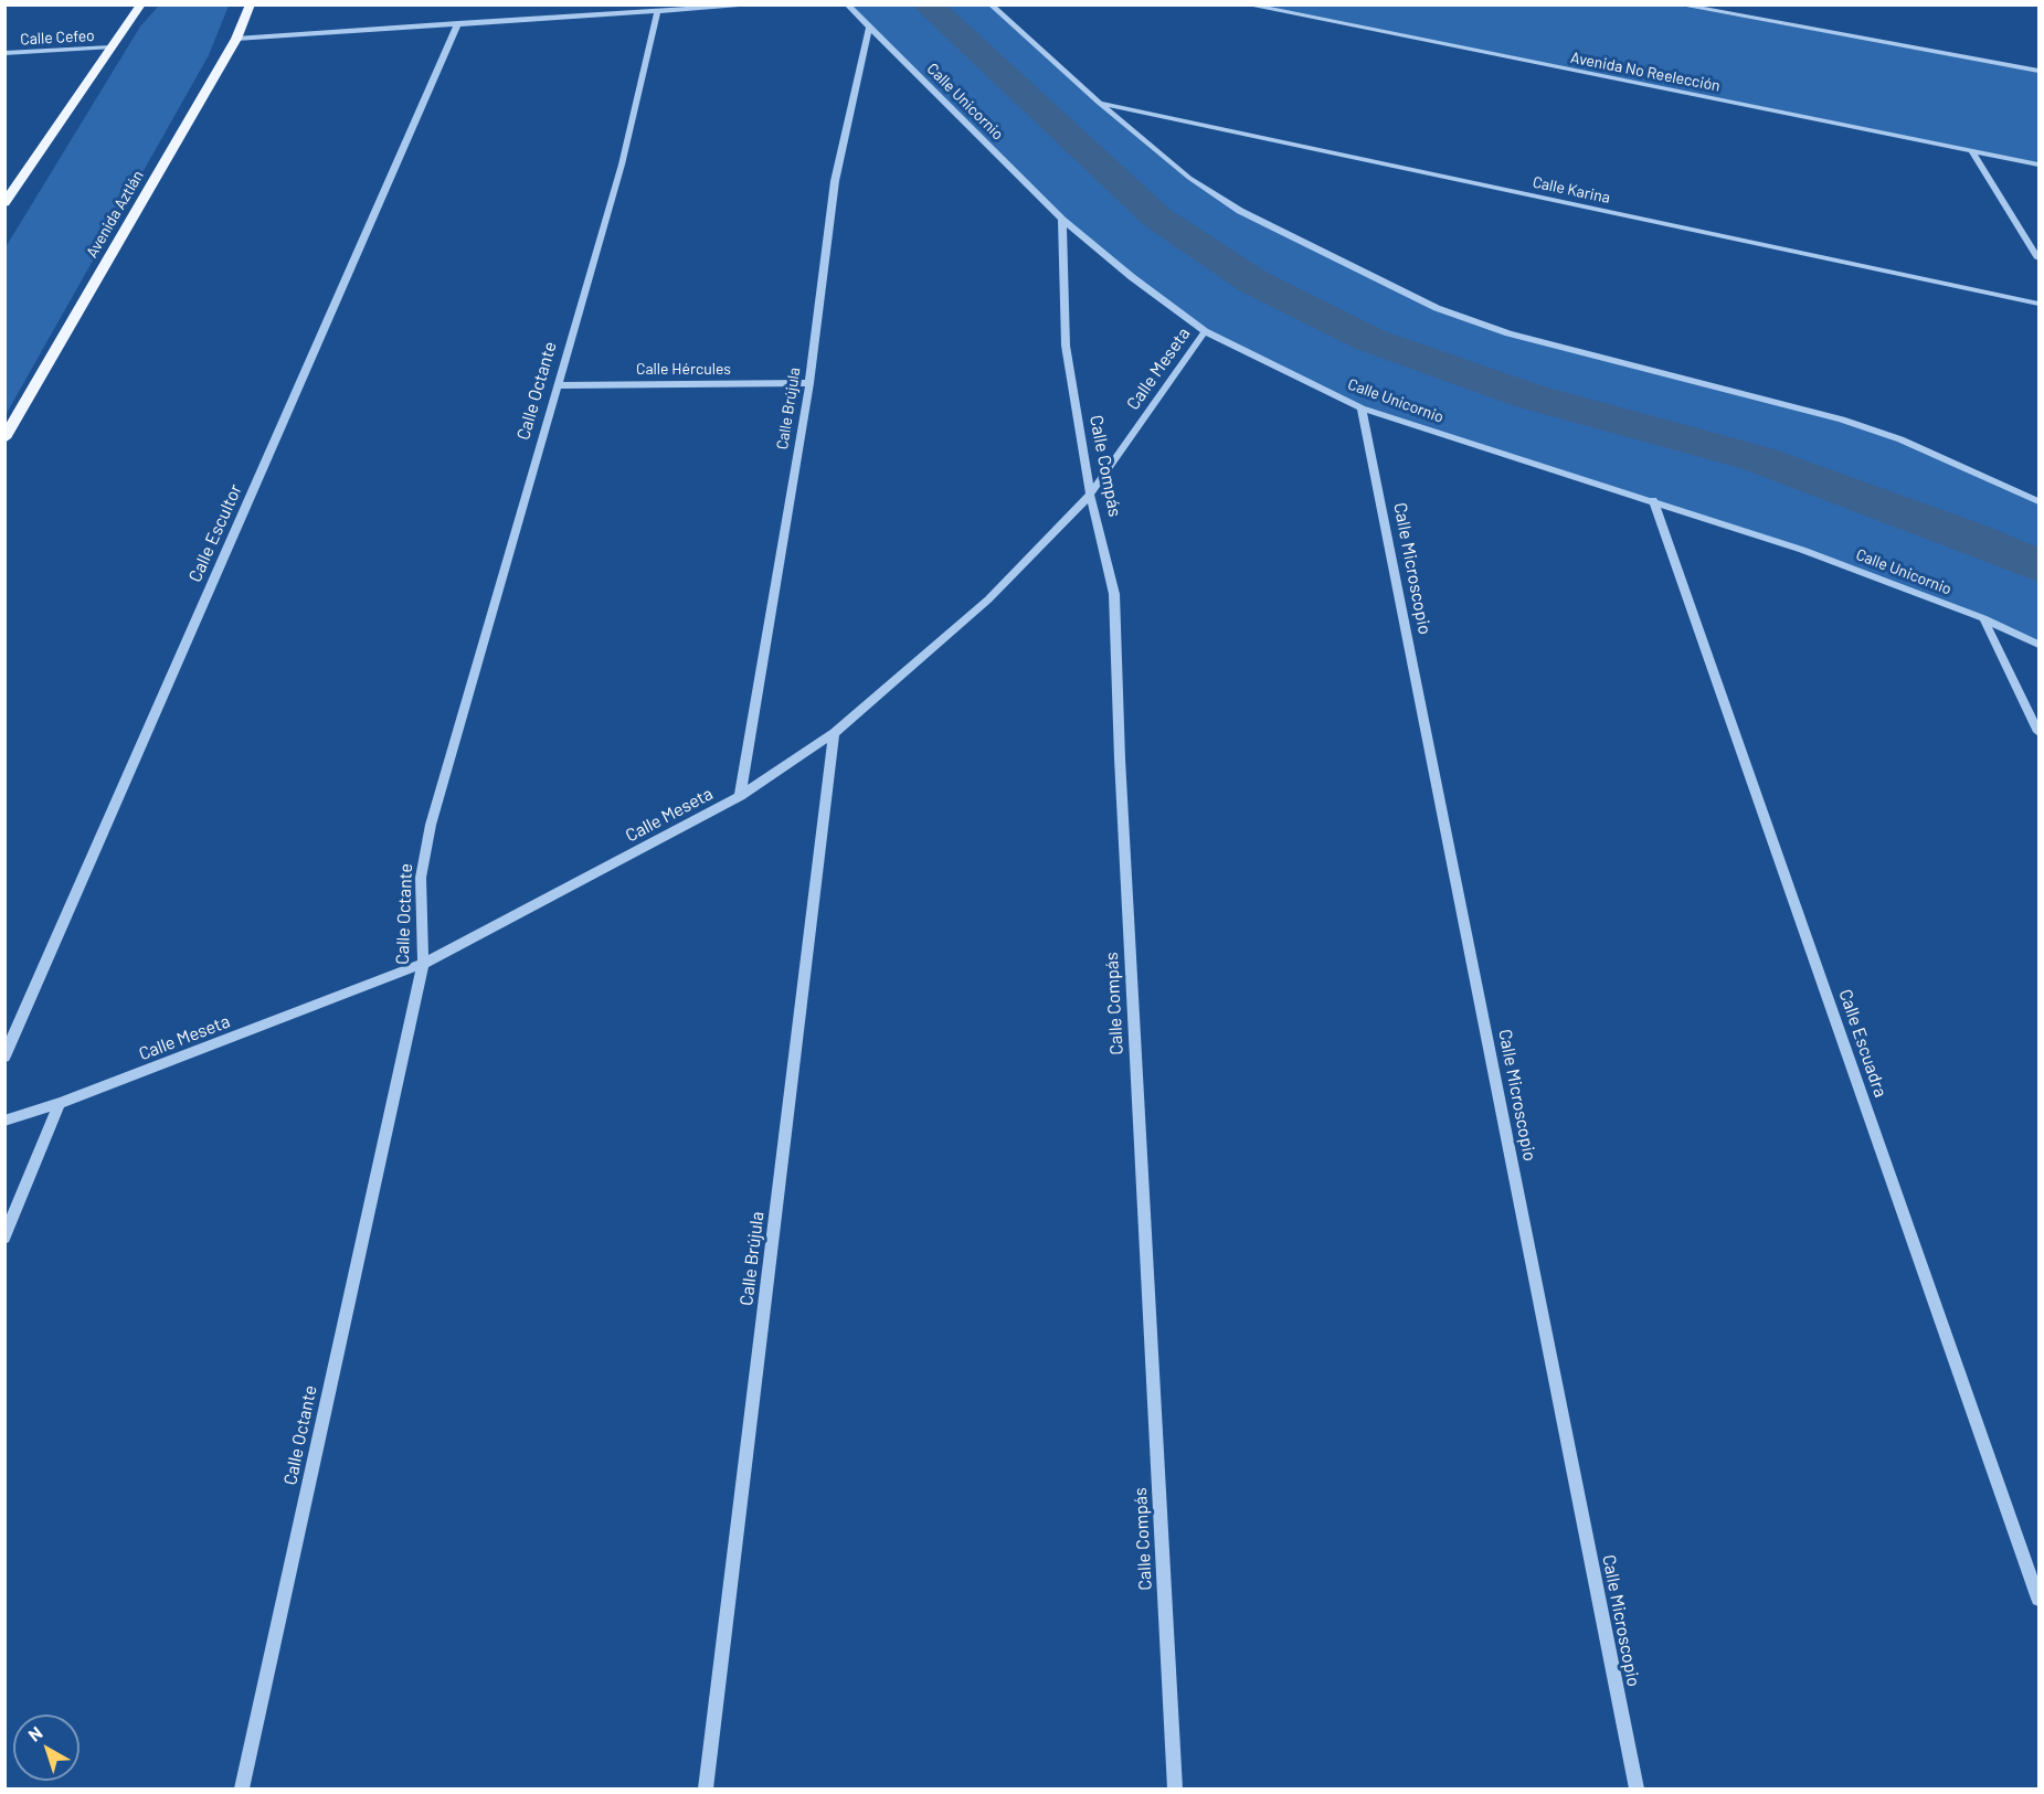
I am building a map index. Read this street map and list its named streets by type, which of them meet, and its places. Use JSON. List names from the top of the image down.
{
  "streets": {
    "main road": ["Avenida Aztlán"],
    "street": [
      "Calle Cefeo",
      "Avenida No Reelección",
      "Calle Unicornio",
      "Calle Karina",
      "Calle Hércules",
      "Calle Meseta",
      "Calle Octante",
      "Calle Brújula",
      "Calle Compás",
      "Calle Escultor",
      "Calle Microscopio",
      "Calle Escuadra"
    ]
  },
  "crossings": [
    ["Calle Unicornio", "Calle Meseta"],
    ["Calle Unicornio", "Calle Brújula"],
    ["Calle Unicornio", "Calle Compás"],
    ["Calle Unicornio", "Calle Microscopio"],
    ["Calle Unicornio", "Calle Escuadra"],
    ["Calle Hércules", "Calle Octante"],
    ["Calle Hércules", "Calle Brújula"],
    ["Calle Meseta", "Calle Octante"],
    ["Calle Meseta", "Calle Brújula"],
    ["Calle Meseta", "Calle Compás"]
  ],
  "north": "top left"
}
